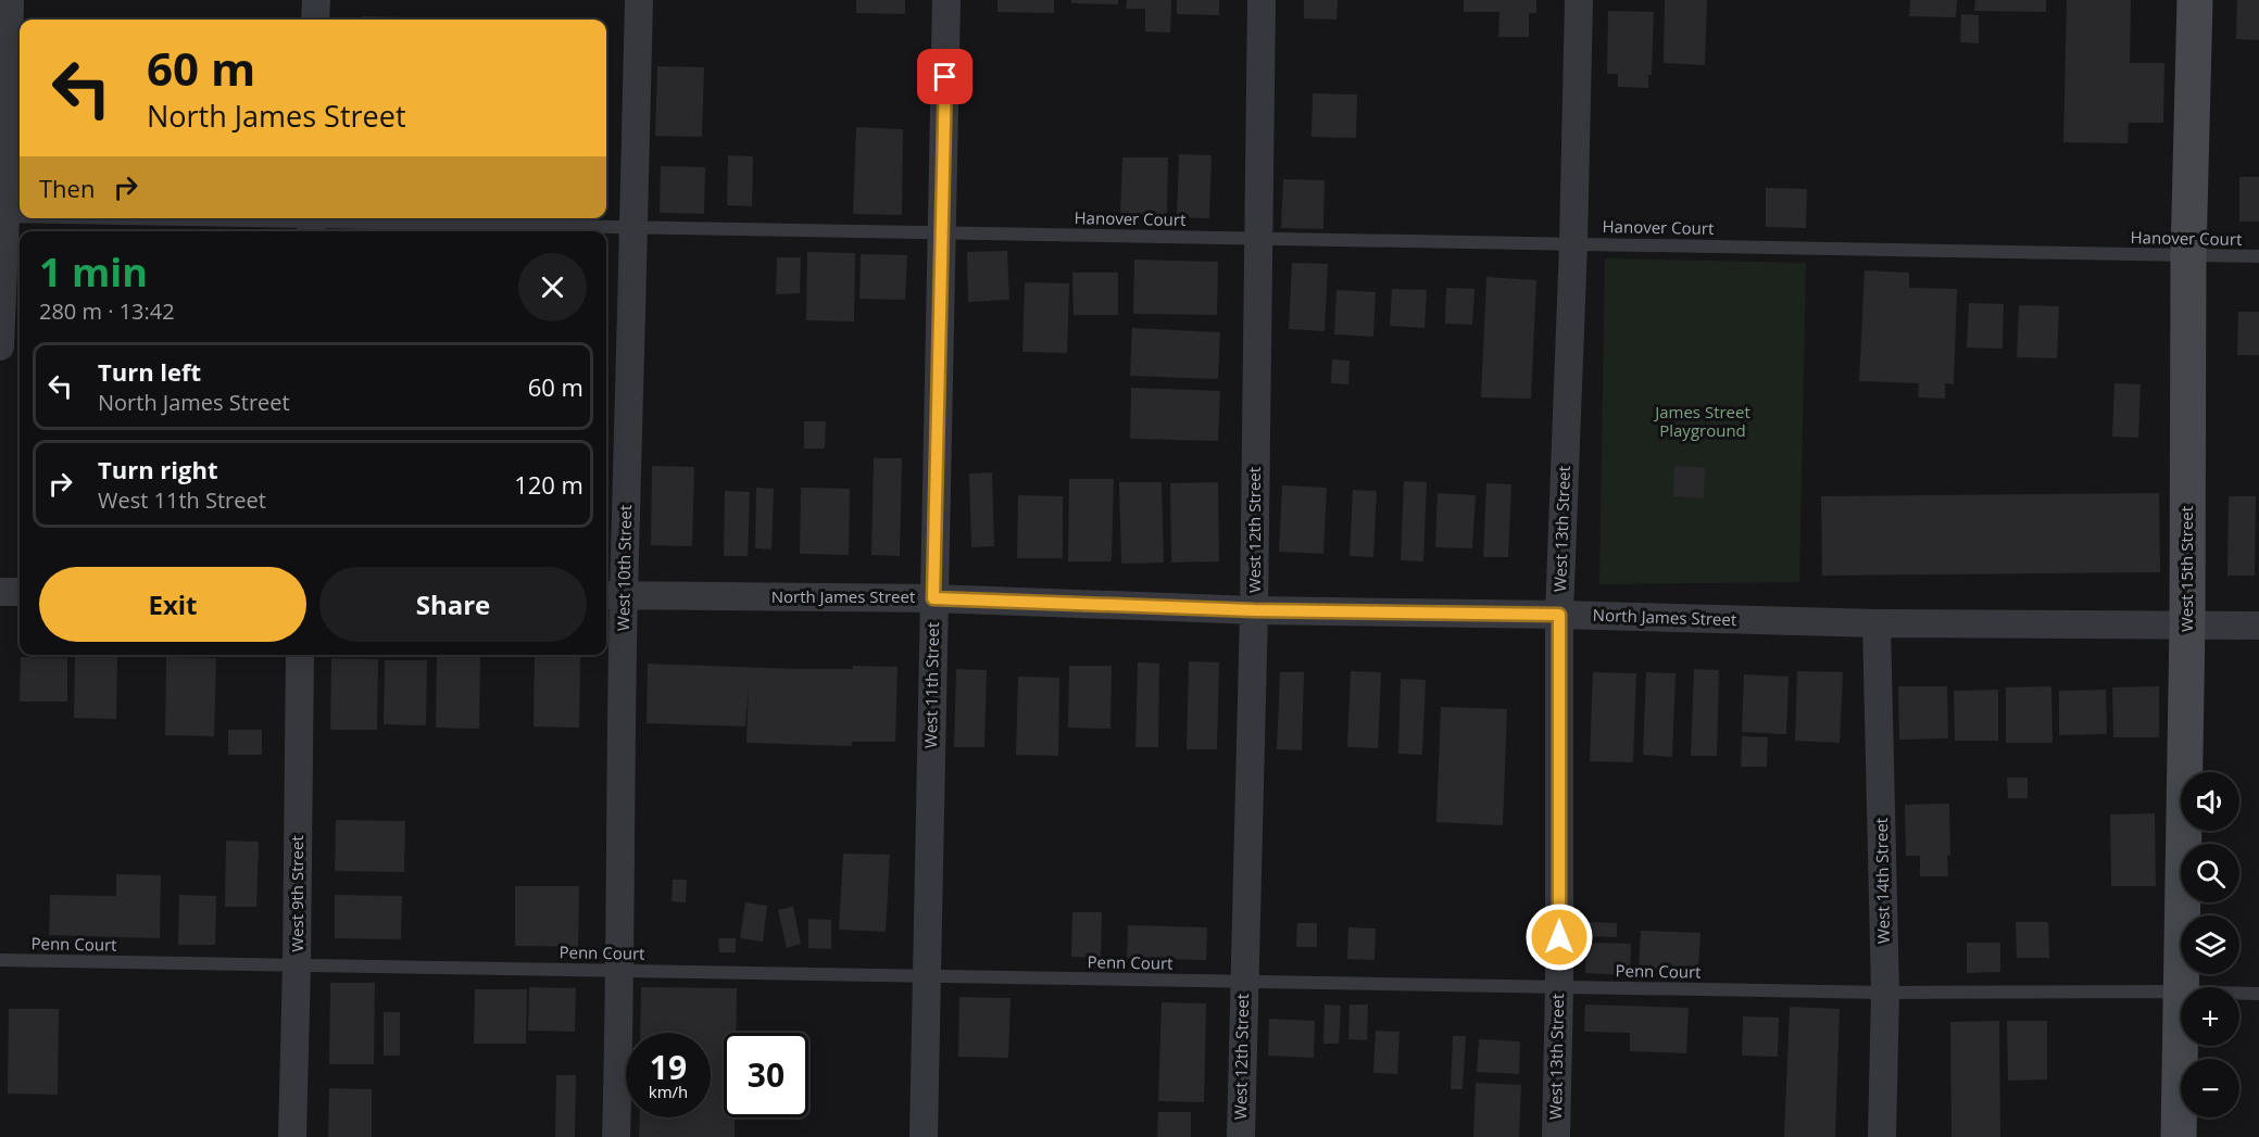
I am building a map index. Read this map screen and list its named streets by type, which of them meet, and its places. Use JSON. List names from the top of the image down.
{
  "streets": {
    "main road": ["West 15th Street"],
    "street": [
      "West 13th Street",
      "West 12th Street",
      "West 10th Street",
      "North James Street",
      "West 11th Street",
      "West 14th Street",
      "West 9th Street"
    ],
    "lane": ["Hanover Court", "Penn Court"]
  },
  "crossings": [
    ["Hanover Court", "West 13th Street"],
    ["Hanover Court", "West 12th Street"],
    ["Hanover Court", "West 10th Street"],
    ["Hanover Court", "West 15th Street"],
    ["Hanover Court", "West 11th Street"],
    ["West 13th Street", "North James Street"],
    ["West 13th Street", "Penn Court"],
    ["West 12th Street", "North James Street"],
    ["West 12th Street", "Penn Court"],
    ["West 10th Street", "North James Street"],
    ["West 10th Street", "Penn Court"],
    ["West 15th Street", "North James Street"],
    ["West 15th Street", "Penn Court"],
    ["North James Street", "West 11th Street"],
    ["North James Street", "West 14th Street"],
    ["West 11th Street", "Penn Court"],
    ["West 14th Street", "Penn Court"],
    ["West 9th Street", "Penn Court"]
  ],
  "parks": ["James Street Playground"],
  "page": {
    "turn": ["60 m", "North James Street"],
    "then": "Then",
    "heading": ["1 min", "280 m · 13:42"],
    "list": [
      {
        "name": "Turn left",
        "note": "North James Street",
        "value": "60 m"
      },
      {
        "name": "Turn right",
        "note": "West 11th Street",
        "value": "120 m"
      }
    ],
    "buttons": ["Exit", "Share"],
    "map_buttons": ["+", "−"],
    "speed": "19 km/h",
    "limit": "30"
  }
}
